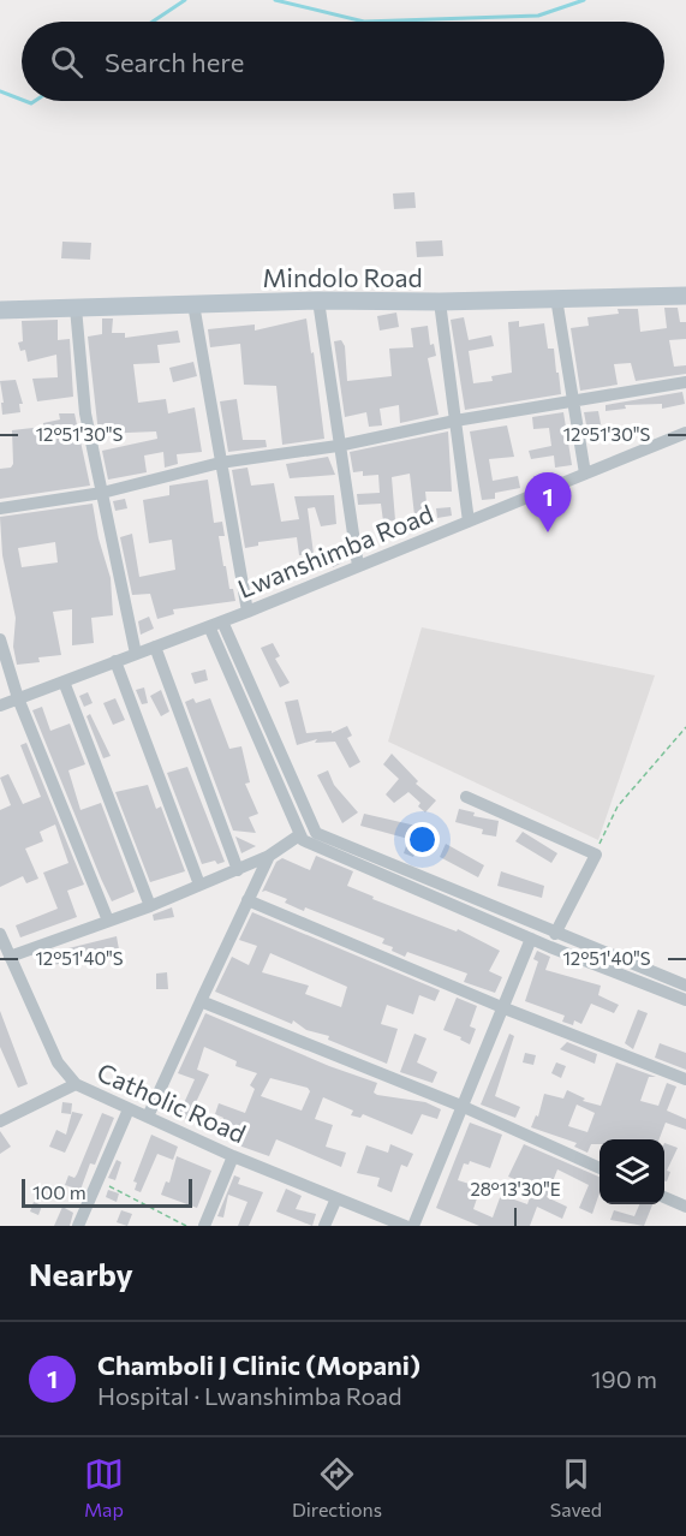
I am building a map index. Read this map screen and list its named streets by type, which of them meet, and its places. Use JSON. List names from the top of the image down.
{
  "streets": {
    "street": ["Mindolo Road", "Lwanshimba Road", "Catholic Road"]
  },
  "scale_bar": "100 m",
  "page": {
    "search": "Search here",
    "pins": "1",
    "scale": "100 m",
    "heading": "Nearby",
    "list": [
      {
        "mark": "1",
        "name": "Chamboli J Clinic (Mopani)",
        "note": "Hospital · Lwanshimba Road",
        "value": "190 m"
      }
    ],
    "nav": ["Map", "Directions", "Saved"]
  },
  "coordinates": ["12°51'30\"S", "12°51'40\"S", "28°13'30\"E"]
}
